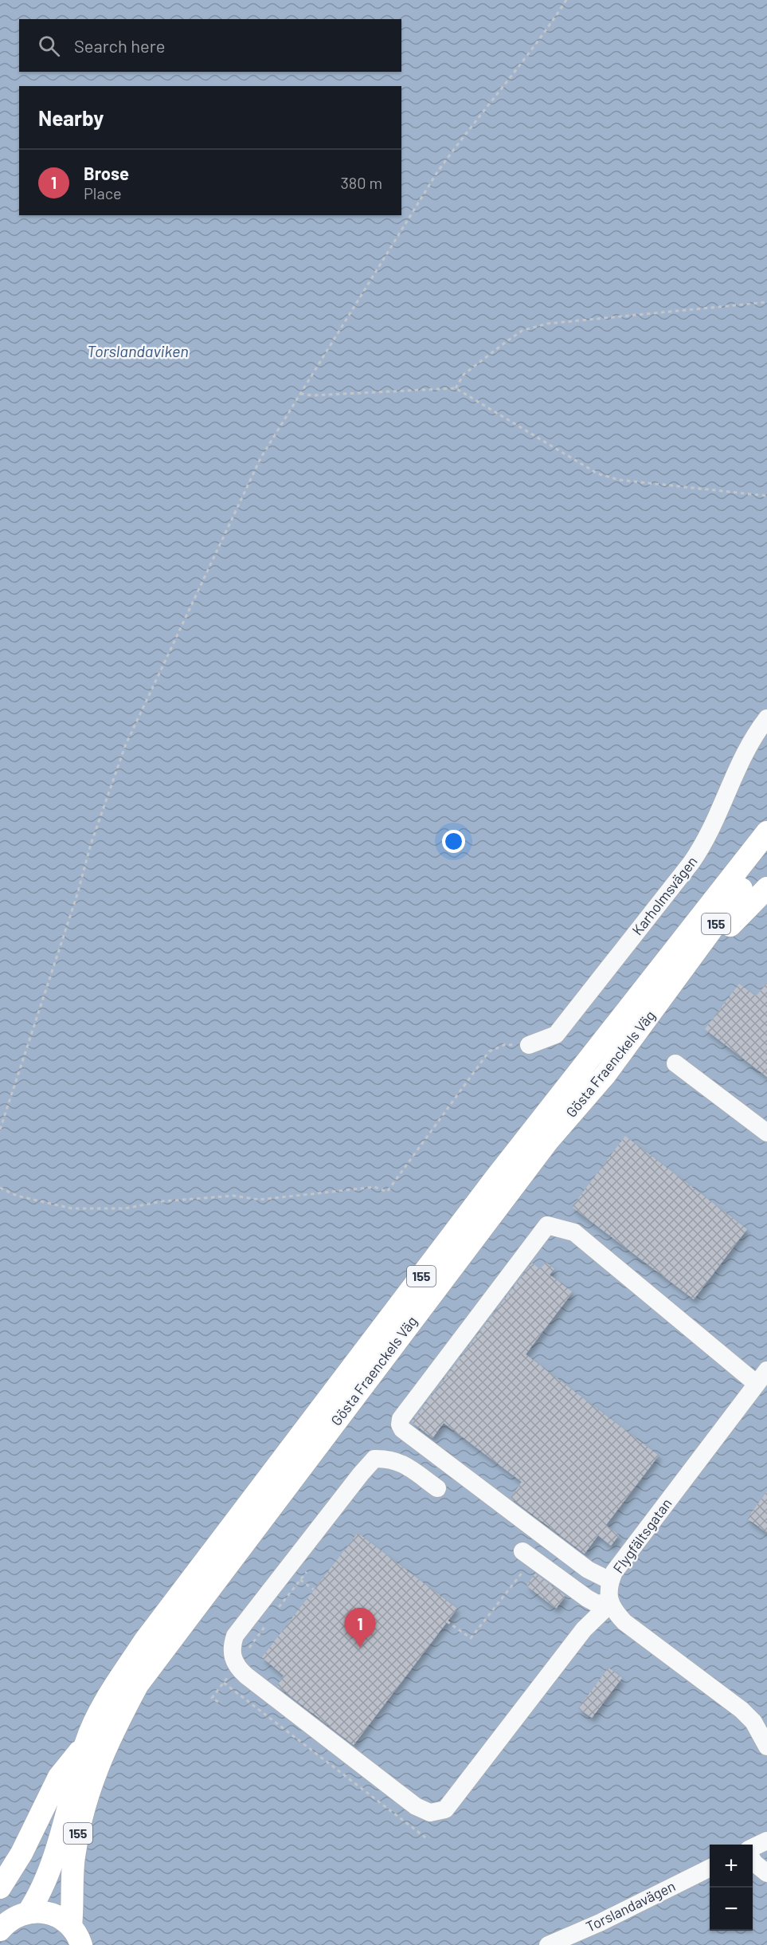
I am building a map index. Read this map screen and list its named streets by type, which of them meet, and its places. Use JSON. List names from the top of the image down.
{
  "streets": {
    "main road": ["155", "Gösta Fraenckels Väg"],
    "street": ["Karholmsvägen", "Flygfältsgatan", "Torslandavägen"]
  },
  "crossings": [
    ["155", "Gösta Fraenckels Väg"]
  ],
  "water": ["Torslandaviken"],
  "page": {
    "search": "Search here",
    "heading": "Nearby",
    "list": [
      {
        "mark": "1",
        "name": "Brose",
        "note": "Place",
        "value": "380 m"
      }
    ],
    "pins": "1",
    "map_buttons": ["+", "−"]
  }
}
